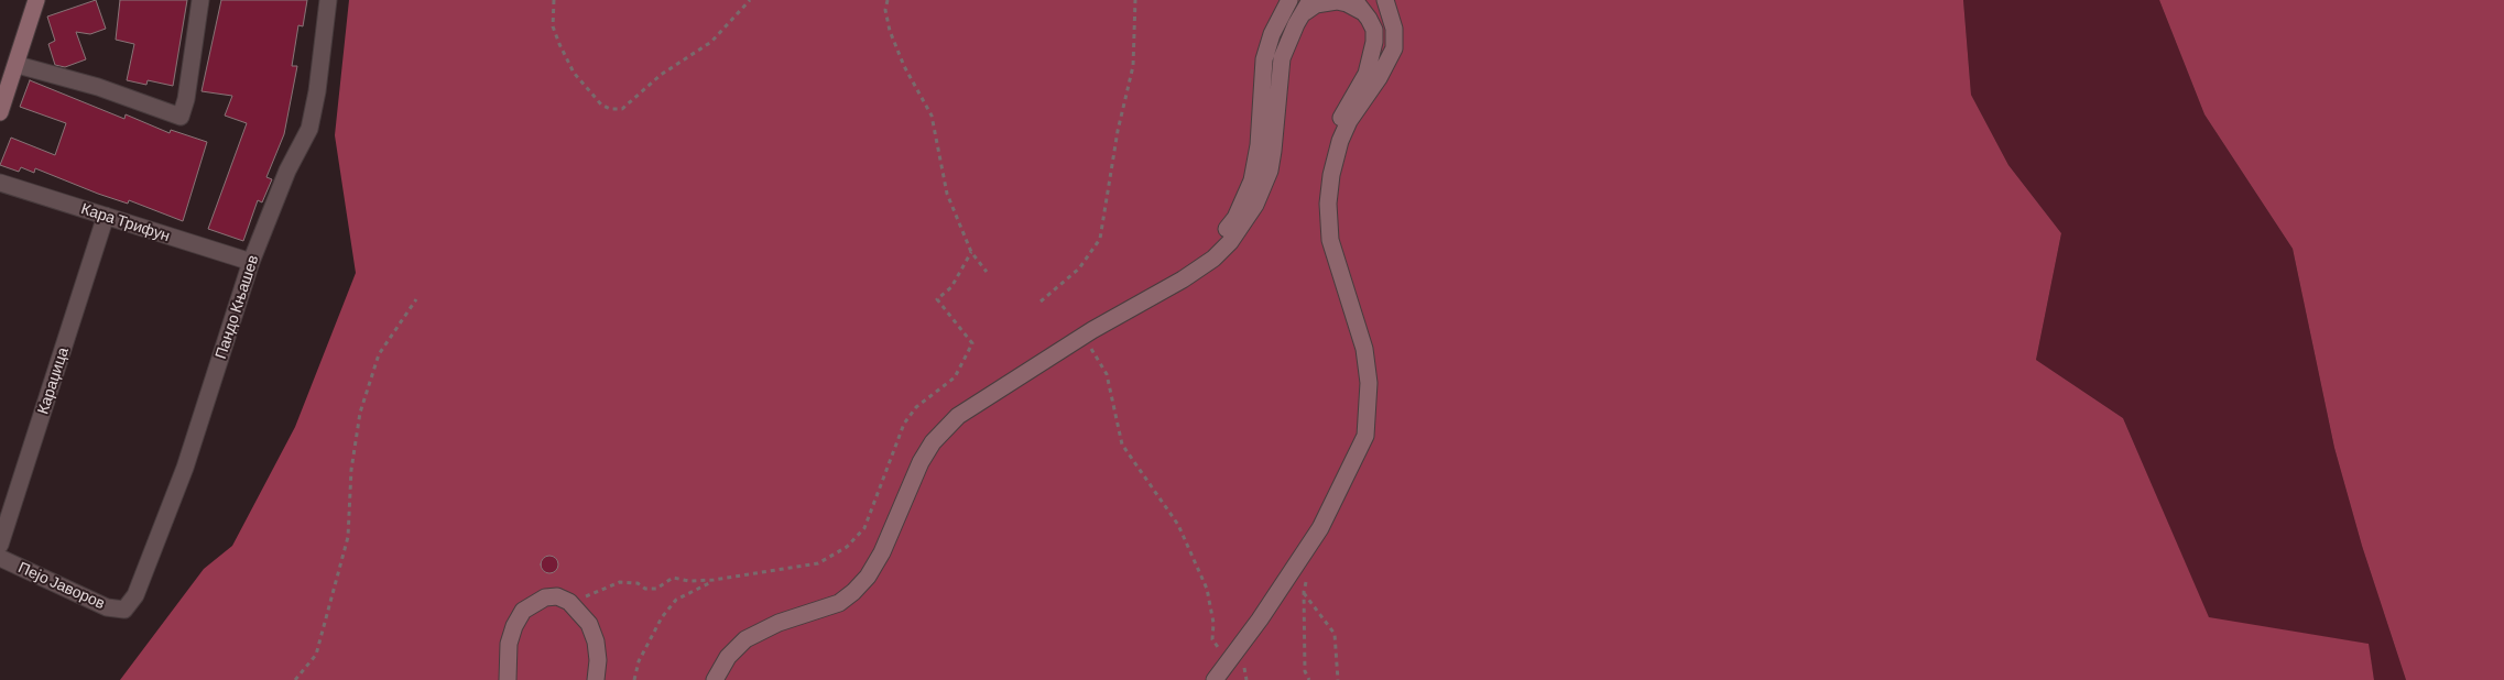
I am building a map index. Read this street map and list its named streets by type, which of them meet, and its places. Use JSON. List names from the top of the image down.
{
  "streets": {
    "street": [
      "Кара Трифун",
      "Пандо Књашев",
      "Караџица",
      "Пејо Јаворов"
    ]
  },
  "crossings": [
    ["Кара Трифун", "Пандо Књашев"],
    ["Кара Трифун", "Караџица"],
    ["Пандо Књашев", "Пејо Јаворов"]
  ]
}
